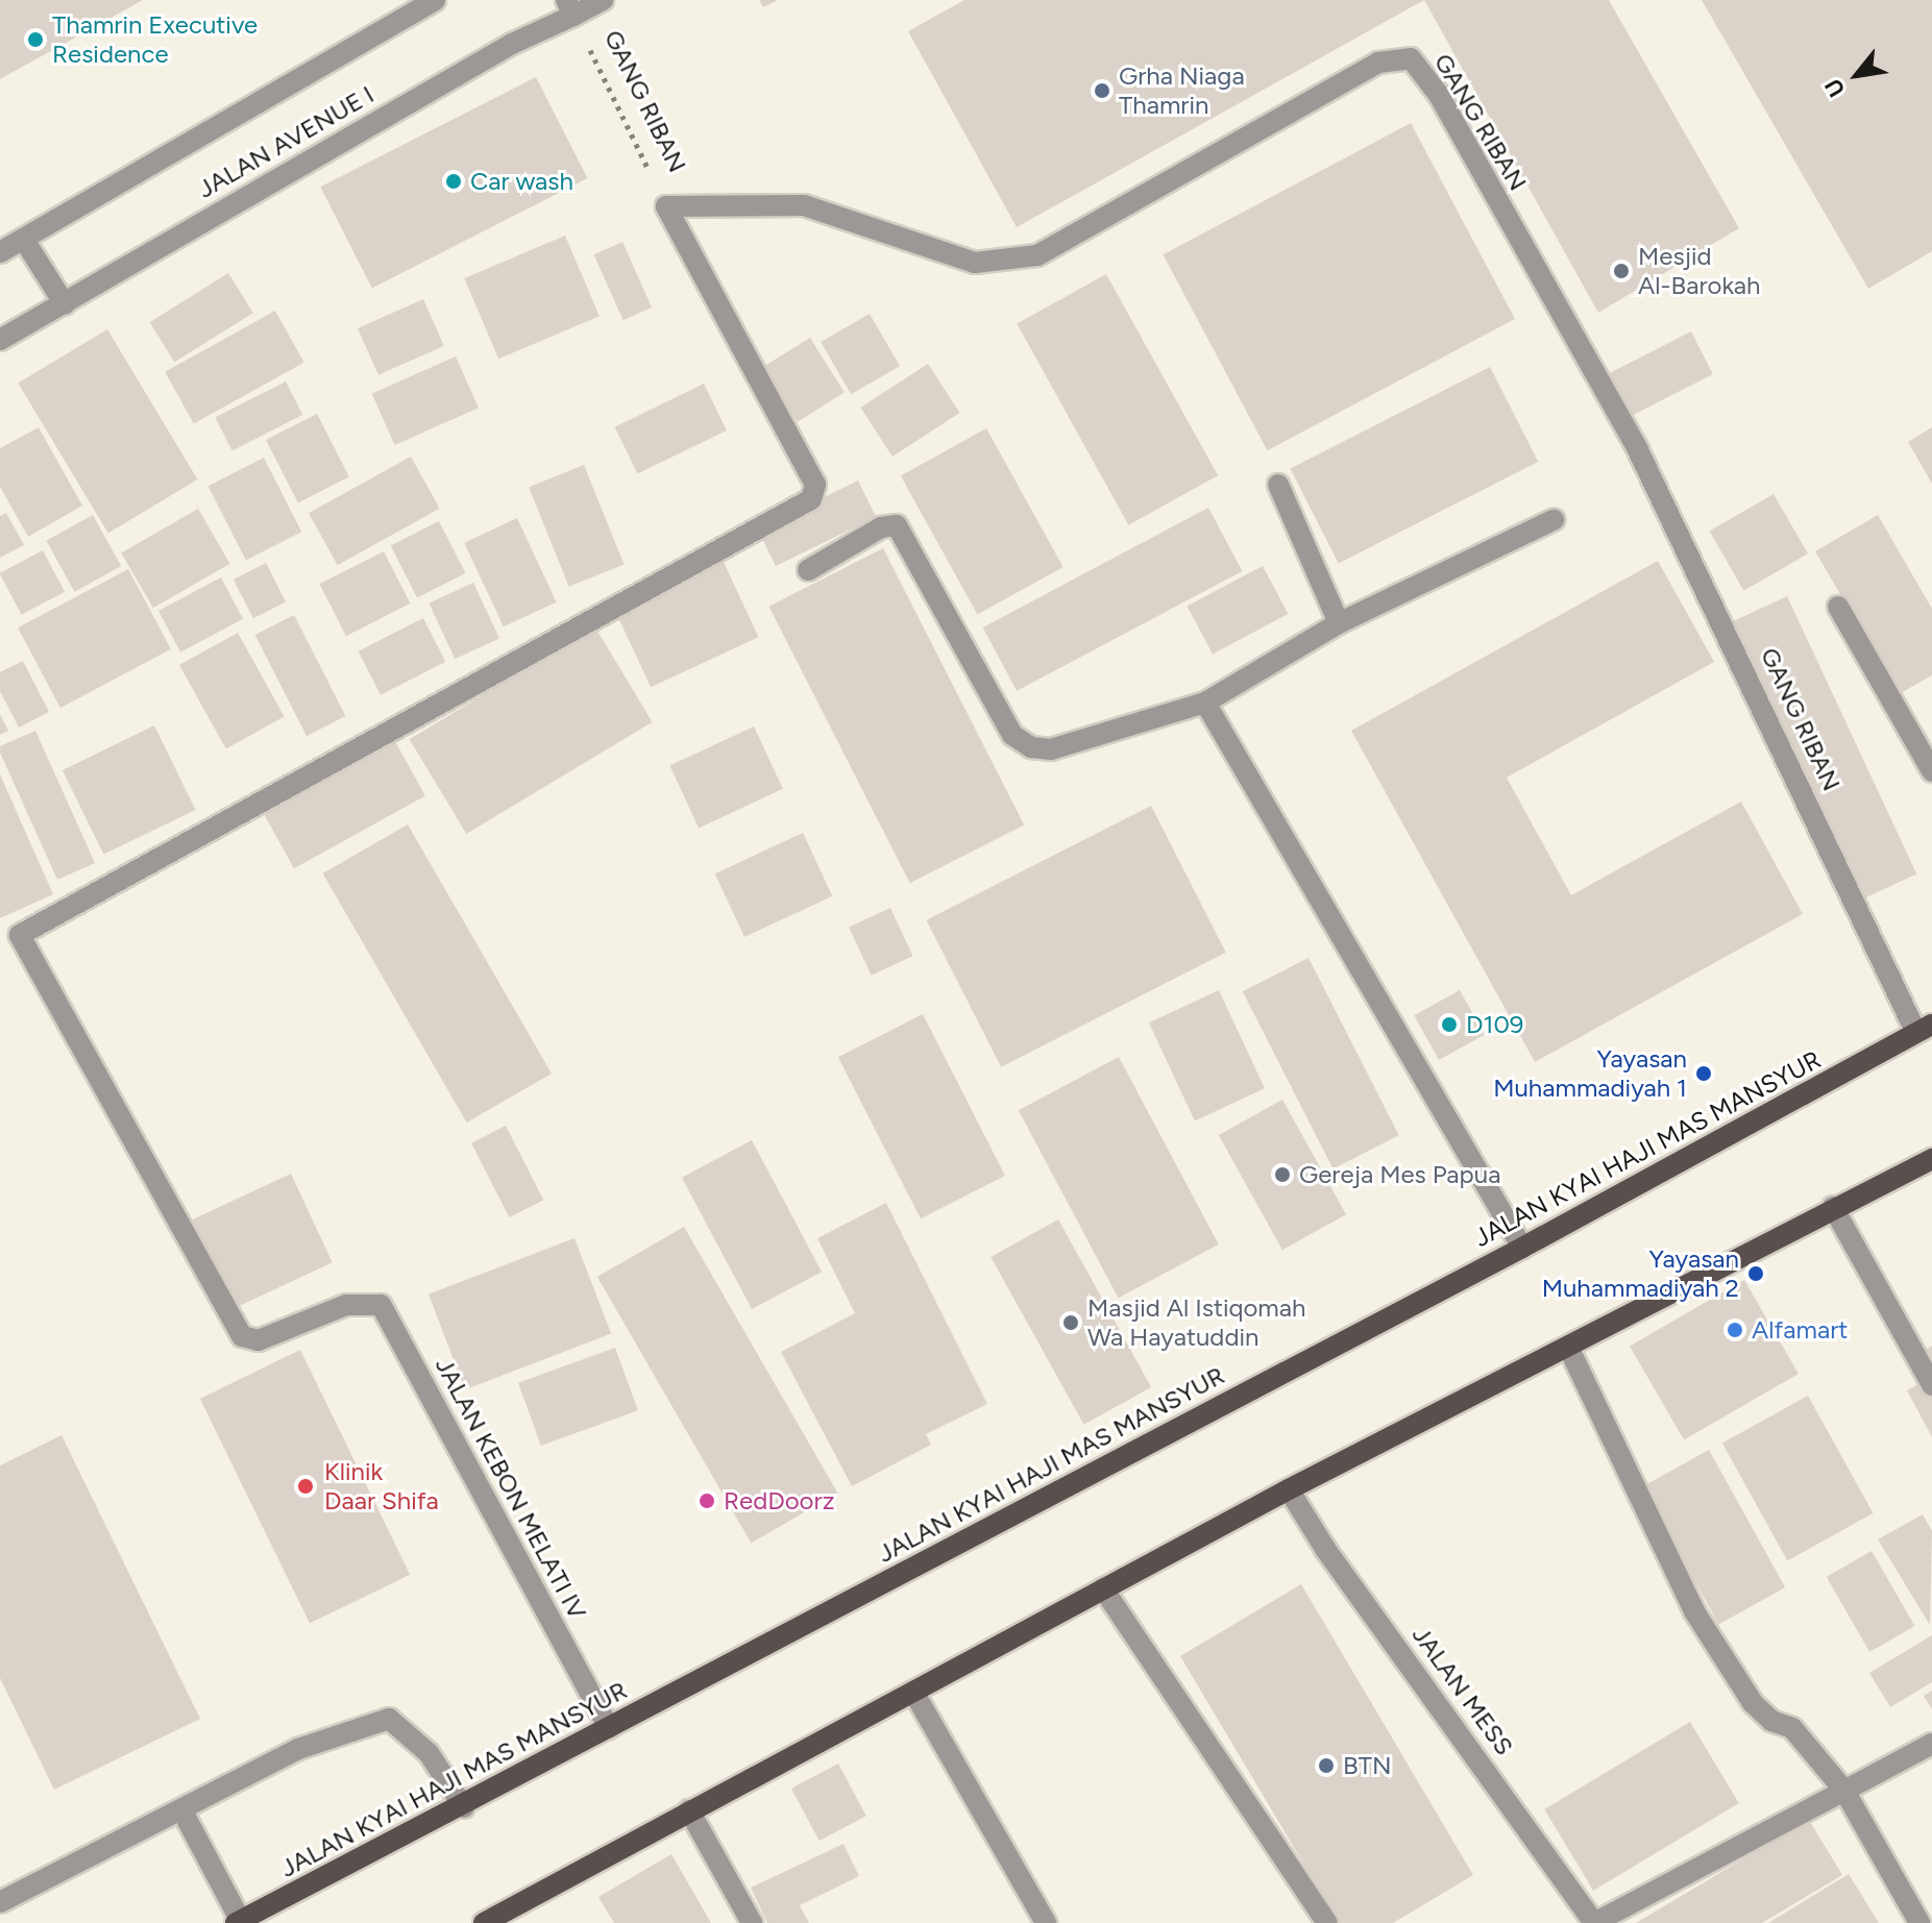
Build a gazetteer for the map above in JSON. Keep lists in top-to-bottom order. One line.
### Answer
{"streets":{"main road":["JALAN KYAI HAJI MAS MANSYUR"],"street":["GANG RIBAN","JALAN AVENUE I","JALAN KEBON MELATI IV","JALAN MESS"]},"crossings":[["GANG RIBAN","JALAN AVENUE I"],["GANG RIBAN","JALAN KYAI HAJI MAS MANSYUR"],["GANG RIBAN","JALAN KEBON MELATI IV"],["JALAN KYAI HAJI MAS MANSYUR","JALAN KEBON MELATI IV"]],"places":["Thamrin Executive Residence","Grha Niaga Thamrin","Car wash","Mesjid Al-Barokah","D109","Yayasan Muhammadiyah 1","Gereja Mes Papua","Yayasan Muhammadiyah 2","Masjid Al Istiqomah Wa Hayatuddin","Alfamart","Klinik Daar Shifa","RedDoorz","BTN"],"north":"bottom left"}
